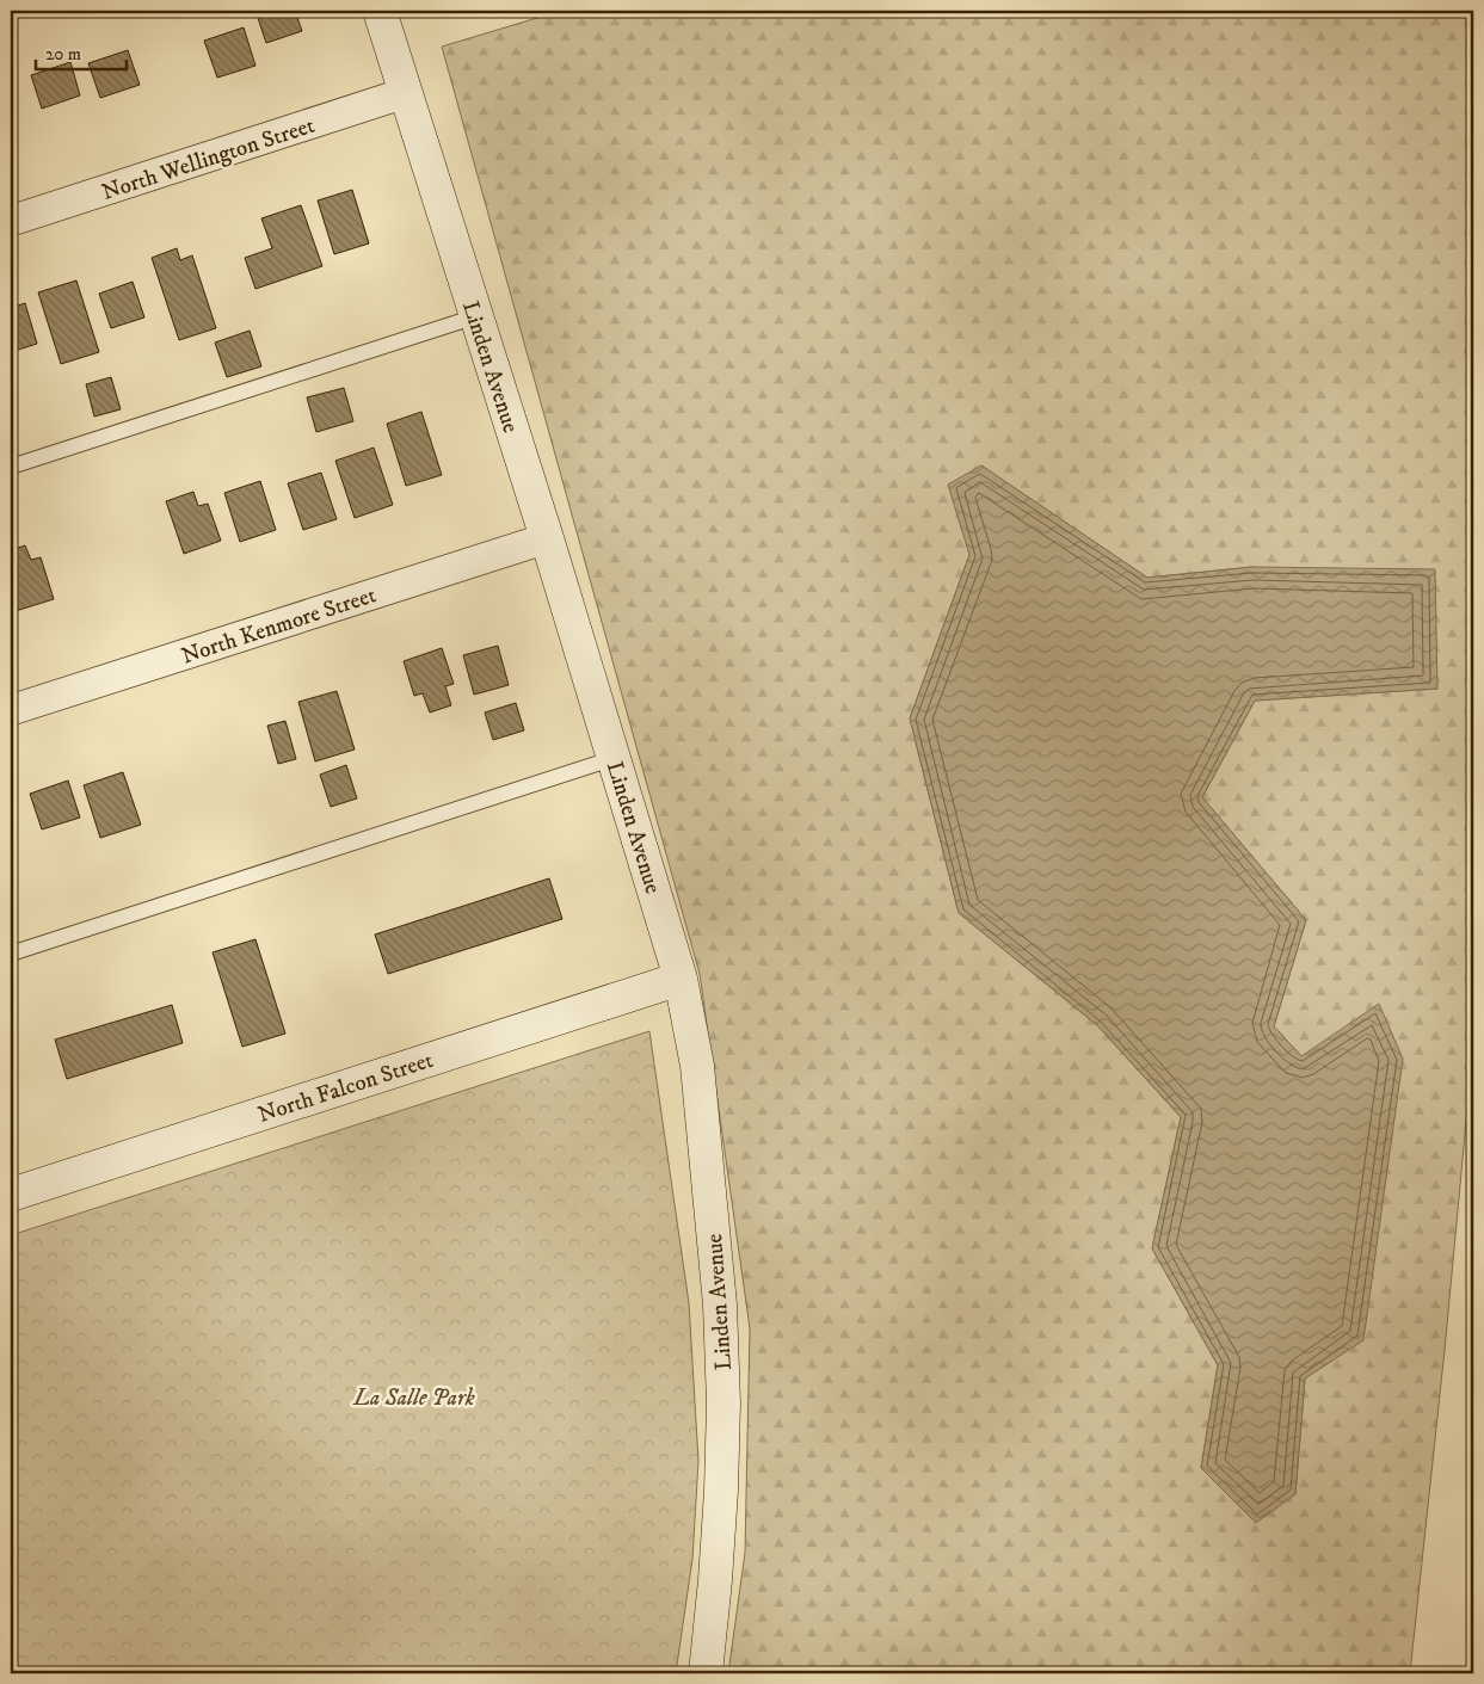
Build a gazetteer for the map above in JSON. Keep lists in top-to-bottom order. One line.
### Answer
{"streets":{"street":["North Wellington Street","Linden Avenue","North Kenmore Street","North Falcon Street"]},"crossings":[["North Wellington Street","Linden Avenue"],["Linden Avenue","North Kenmore Street"],["Linden Avenue","North Falcon Street"]],"parks":["La Salle Park"],"scale_bar":"20 m"}
